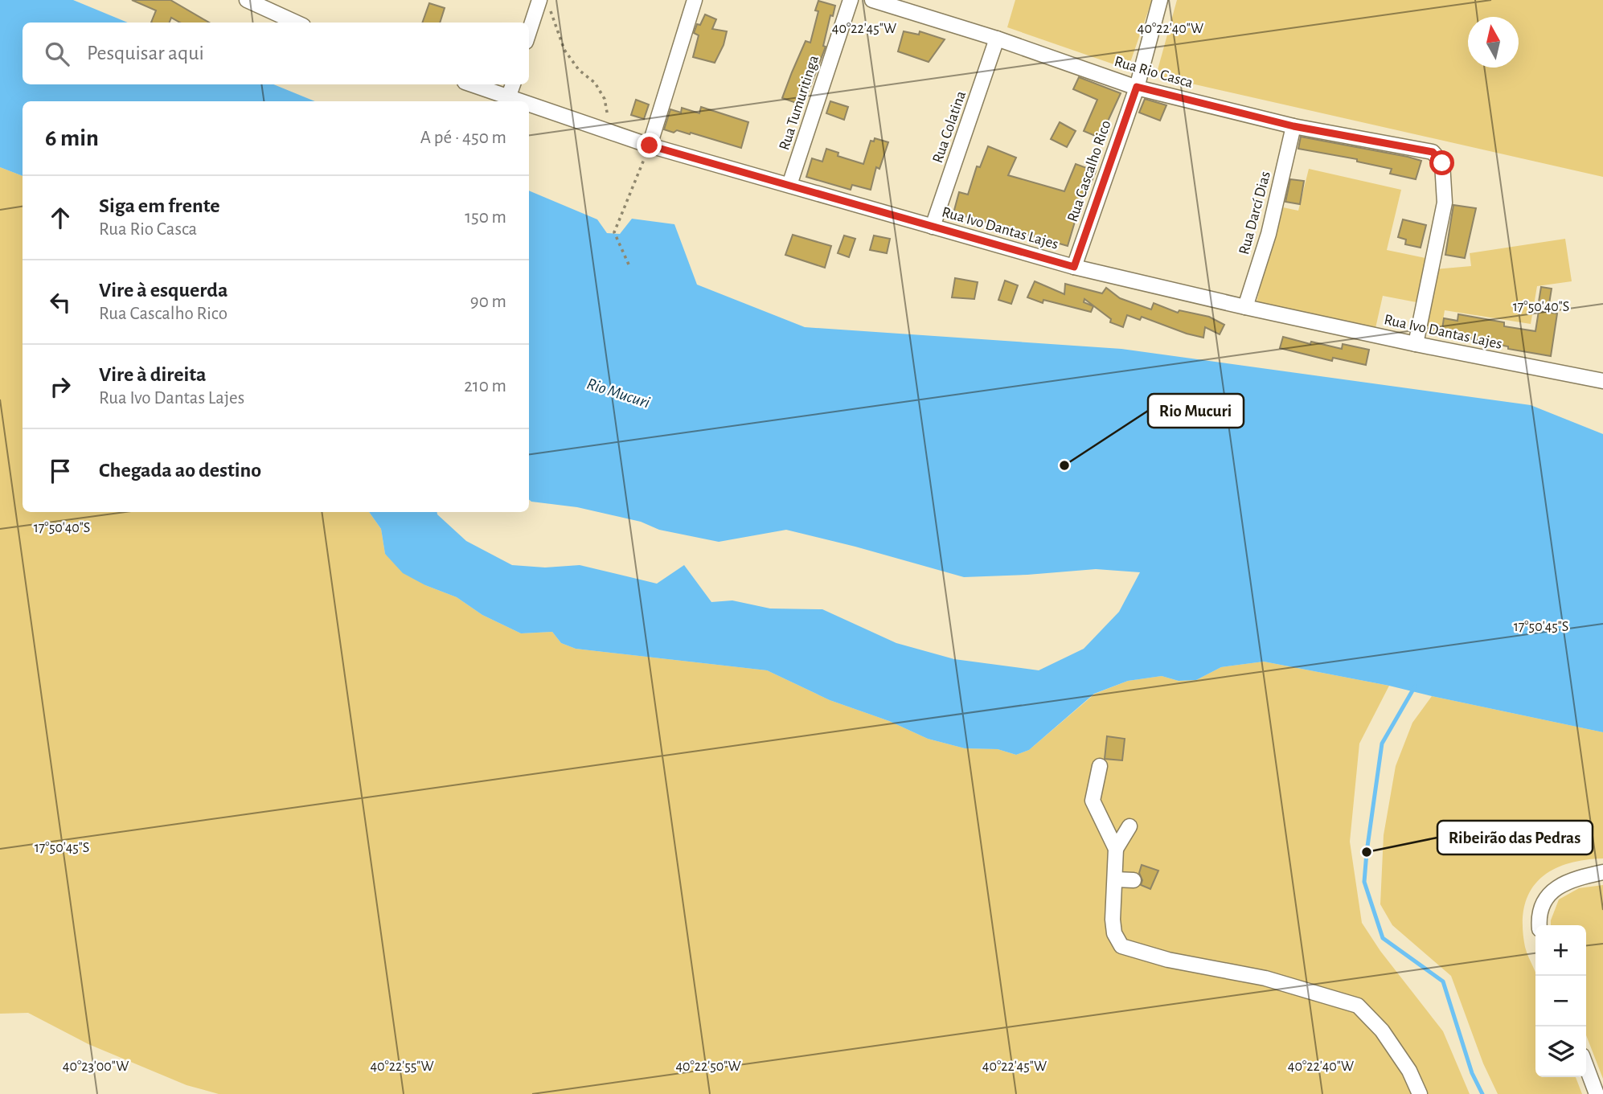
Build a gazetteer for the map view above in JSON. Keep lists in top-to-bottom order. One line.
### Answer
{"streets":{"street":["Rua Rio Casca","Rua Tumuritinga","Rua Colatina","Rua Cascalho Rico","Rua Darcí Dias","Rua Ivo Dantas Lajes"]},"crossings":[["Rua Rio Casca","Rua Colatina"],["Rua Rio Casca","Rua Cascalho Rico"],["Rua Rio Casca","Rua Darcí Dias"],["Rua Rio Casca","Rua Ivo Dantas Lajes"],["Rua Tumuritinga","Rua Ivo Dantas Lajes"],["Rua Colatina","Rua Ivo Dantas Lajes"],["Rua Cascalho Rico","Rua Ivo Dantas Lajes"],["Rua Darcí Dias","Rua Ivo Dantas Lajes"]],"water":["Rio Mucuri"],"places":["Rio Mucuri","Ribeirão das Pedras"],"north":"top","page":{"search":"Pesquisar aqui","heading":["6 min","A pé · 450 m"],"list":[["Siga em frente","Rua Rio Casca","150 m"],["Vire à esquerda","Rua Cascalho Rico","90 m"],["Vire à direita","Rua Ivo Dantas Lajes","210 m"],"Chegada ao destino"],"map_buttons":["+","−"]},"coordinates":["40°22'45\"W","40°22'40\"W","17°50'40\"S","17°50'45\"S","40°23'00\"W","40°22'55\"W","40°22'50\"W"]}
